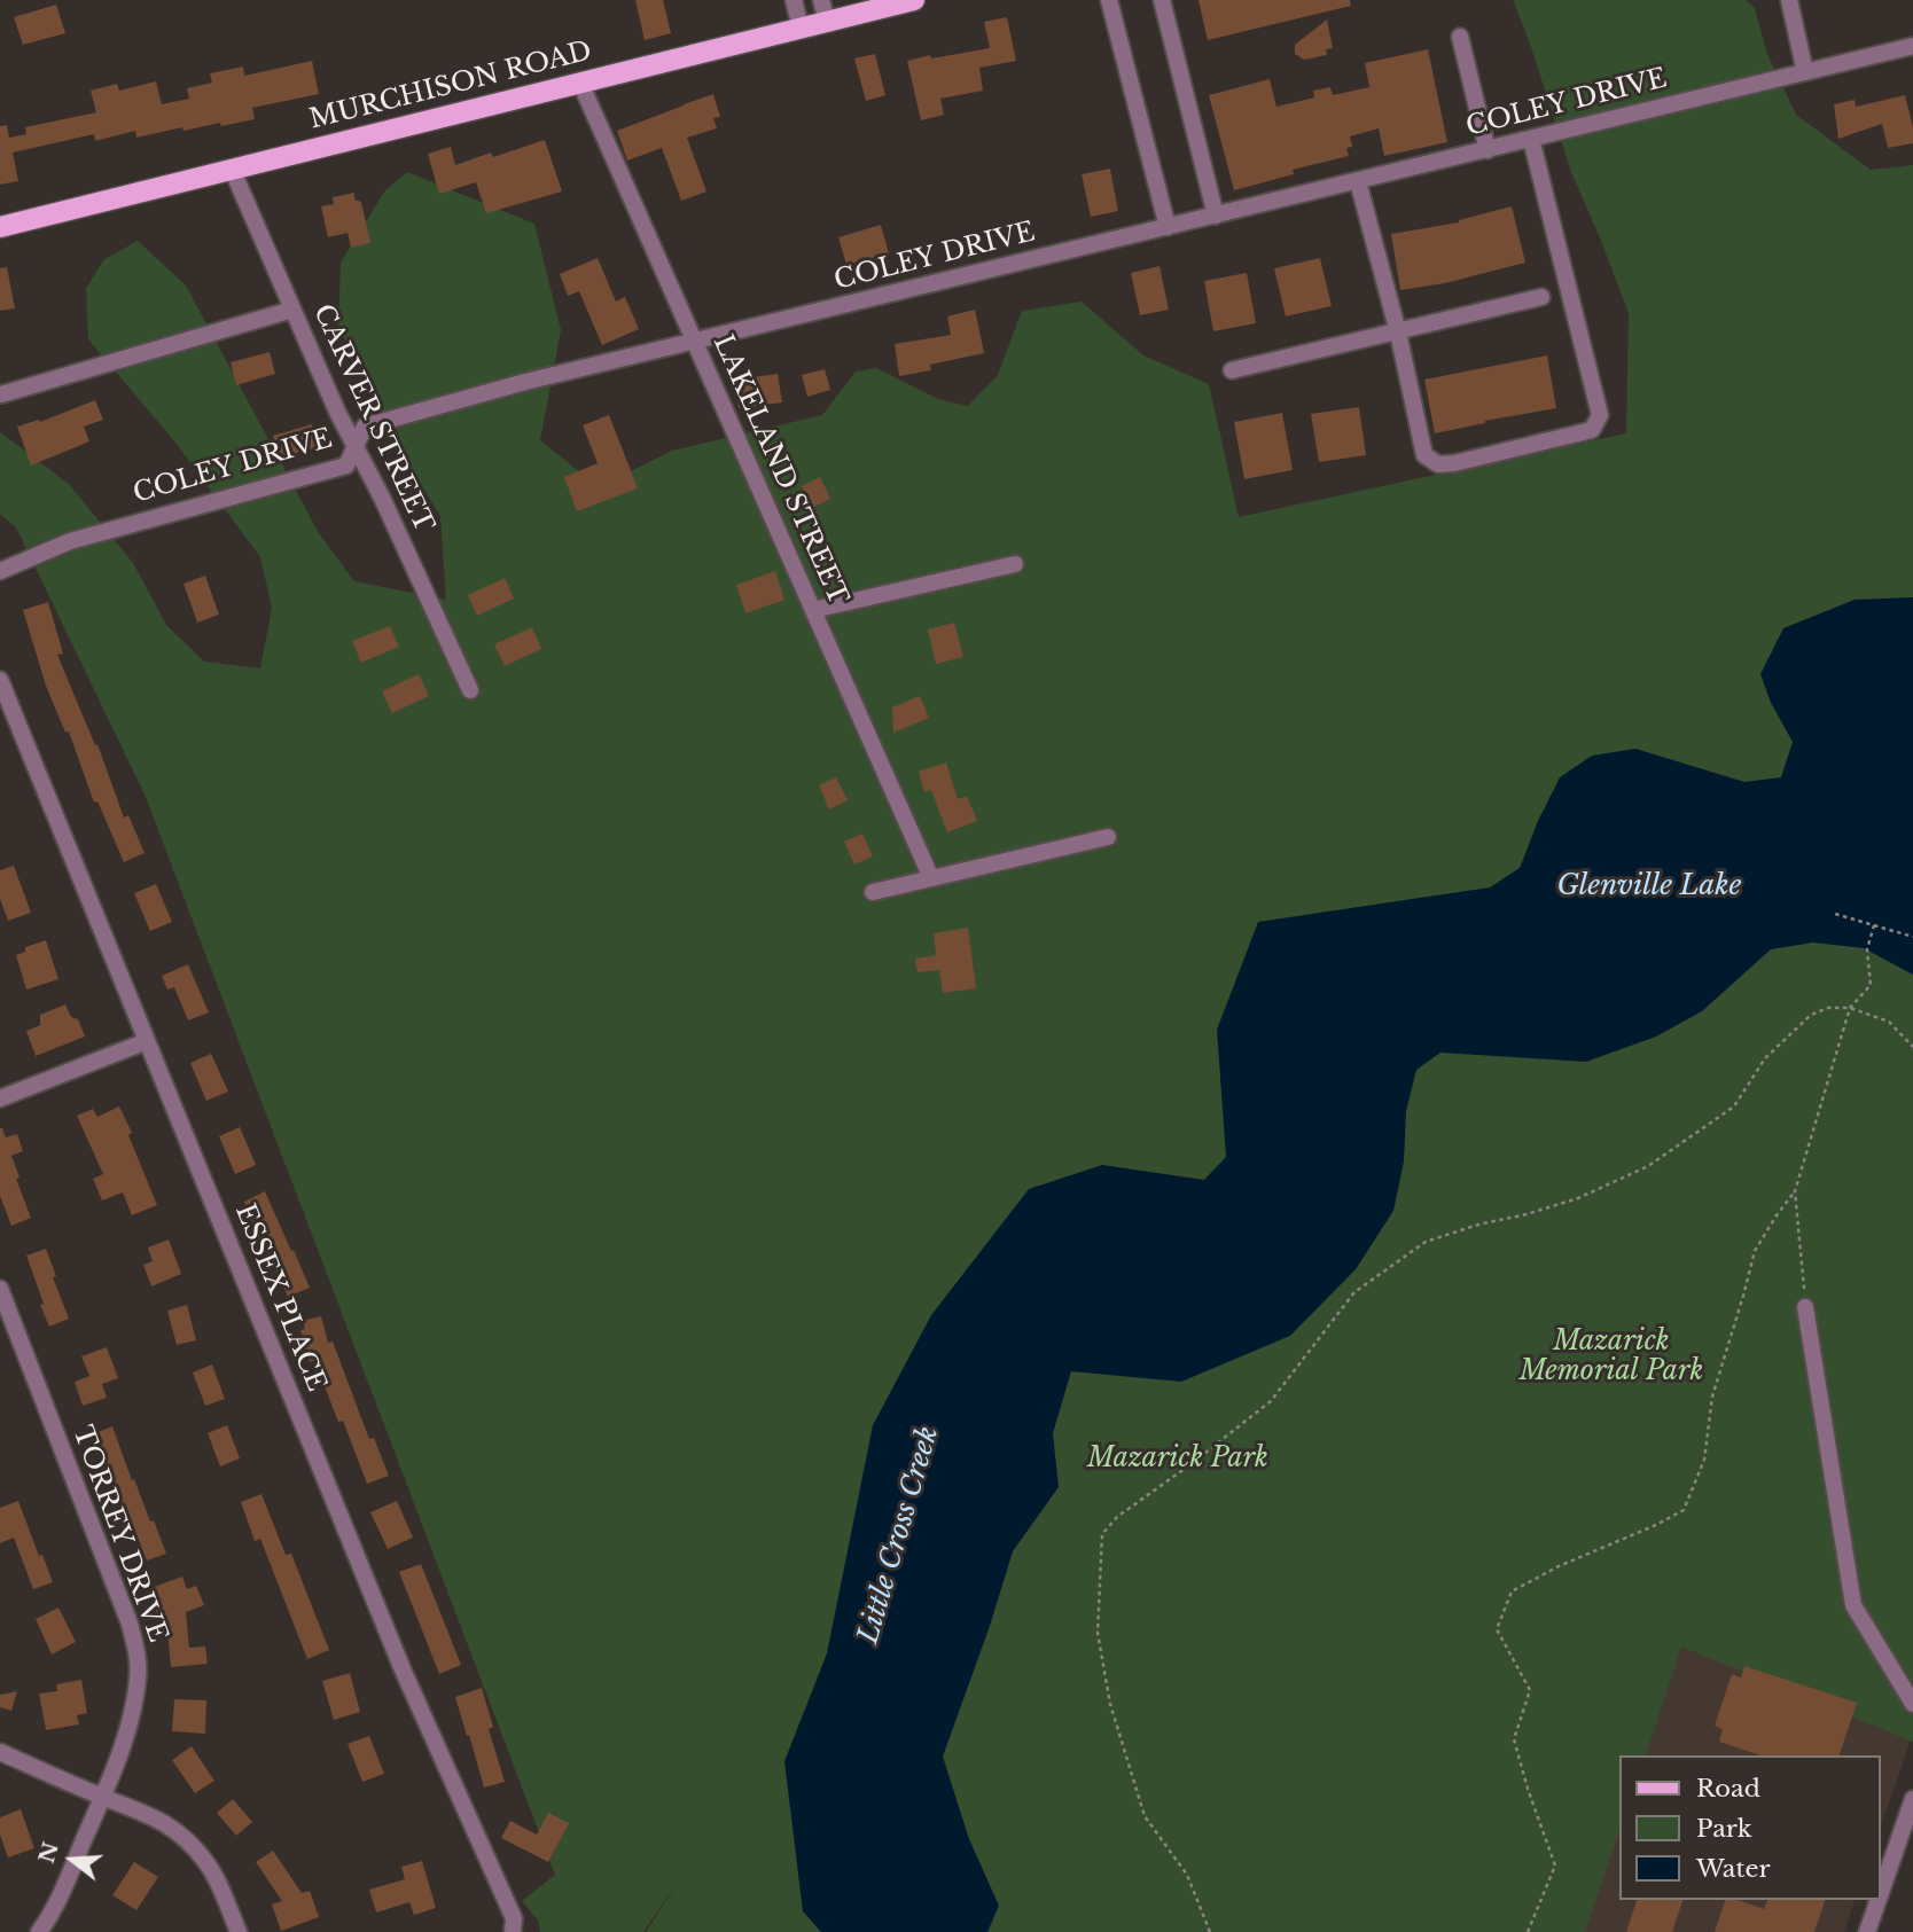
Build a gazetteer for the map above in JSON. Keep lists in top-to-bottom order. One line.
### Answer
{"streets":{"main road":["MURCHISON ROAD"],"street":["COLEY DRIVE","CARVER STREET","LAKELAND STREET","ESSEX PLACE","TORREY DRIVE"]},"crossings":[["MURCHISON ROAD","CARVER STREET"],["MURCHISON ROAD","LAKELAND STREET"],["COLEY DRIVE","CARVER STREET"],["COLEY DRIVE","LAKELAND STREET"]],"water":["Glenville Lake","Little Cross Creek"],"parks":["Mazarick Memorial Park","Mazarick Park"],"legend":["Road","Park","Water"],"north":"left"}
